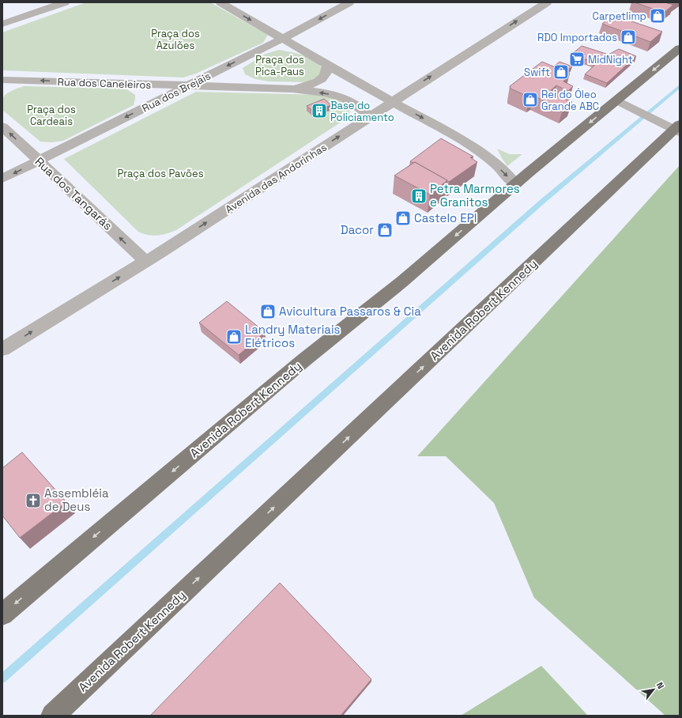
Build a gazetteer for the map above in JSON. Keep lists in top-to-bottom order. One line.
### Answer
{"streets":{"main road":["Avenida Robert Kennedy"],"street":["Rua dos Caneleiros","Rua dos Brejais","Avenida das Andorinhas","Rua dos Tangarás"]},"crossings":[["Rua dos Caneleiros","Rua dos Brejais"],["Rua dos Caneleiros","Avenida das Andorinhas"],["Rua dos Brejais","Rua dos Tangarás"],["Avenida das Andorinhas","Rua dos Tangarás"]],"one_way":["Rua dos Brejais","Avenida das Andorinhas","Rua dos Tangarás"],"parks":["Praça dos Azulões","Praça dos Pica-Paus","Praça dos Cardeais","Praça dos Pavões"],"places":{"shop":["Carpetlimp","RDO Importados","Swift","Rei do Óleo Grande ABC","Castelo EPI","Dacor","Avicultura Passaros & Cia","Landry Materiais Elétricos"],"supermarket":["MidNight"],"building":["Base do Policiamento","Petra Marmores e Granitos"],"church":["Assembléia de Deus"]},"north":"top right"}
